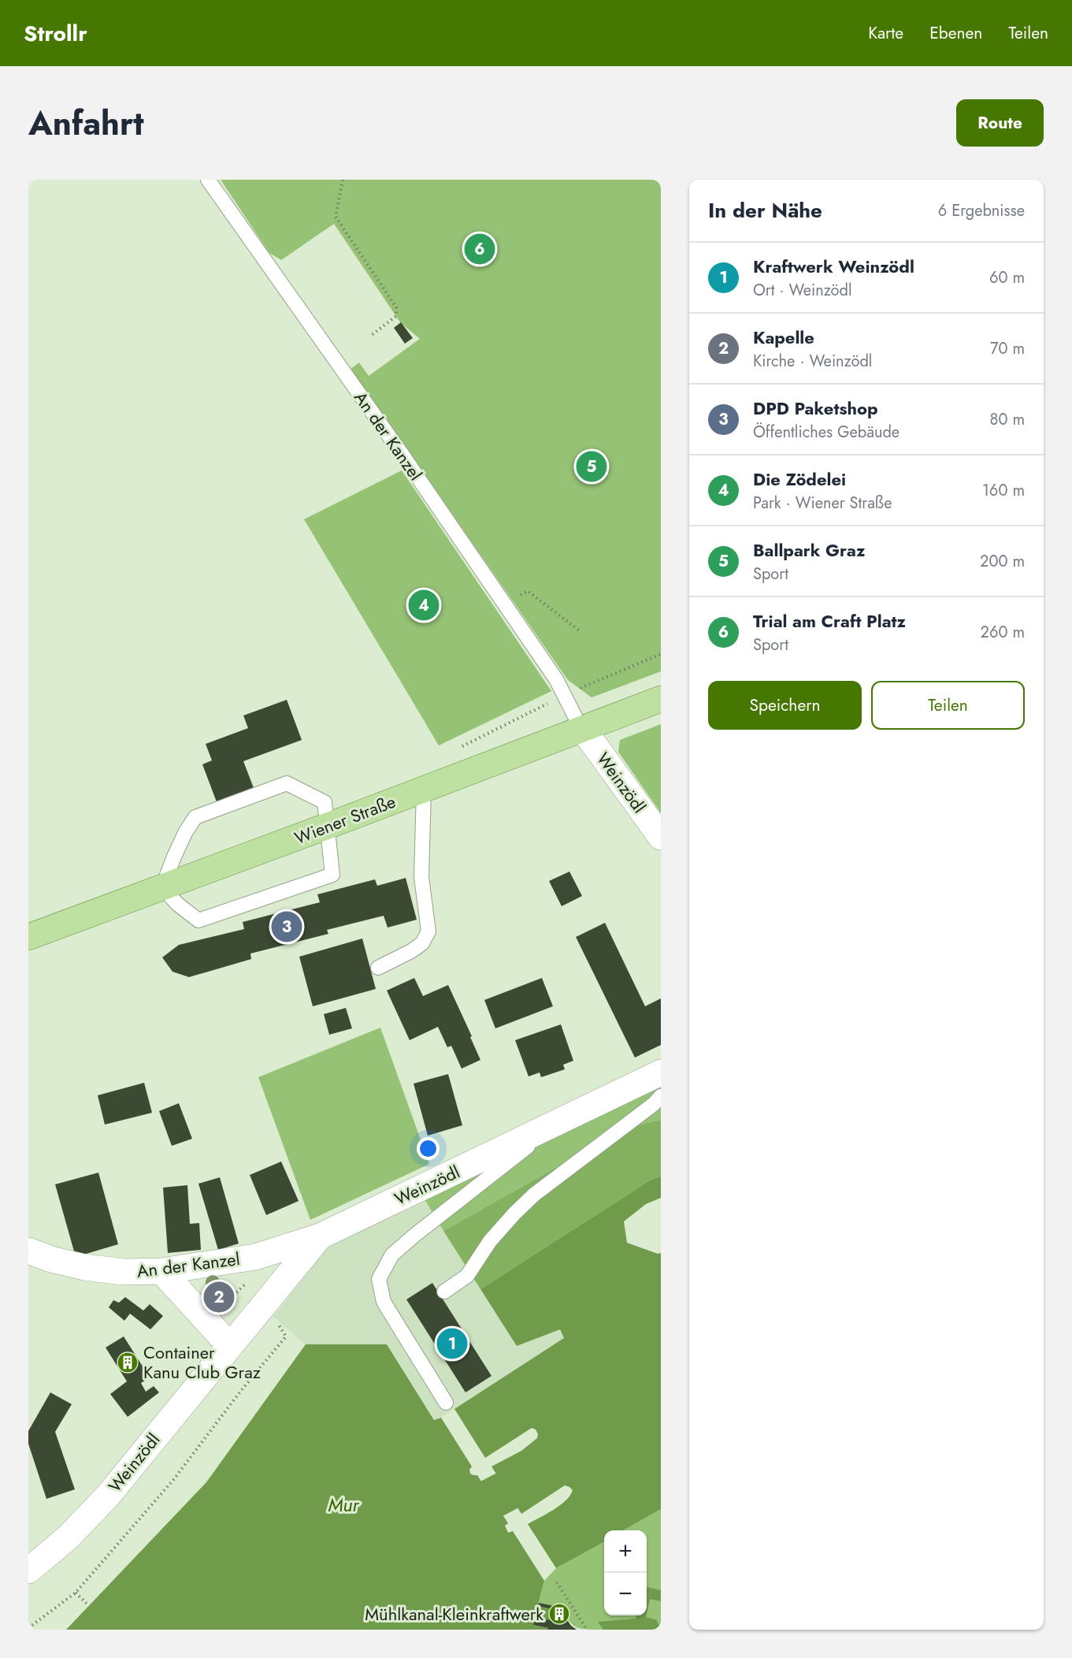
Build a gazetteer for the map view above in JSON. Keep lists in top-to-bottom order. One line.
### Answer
{"streets":{"main road":["Wiener Straße"],"street":["An der Kanzel","Weinzödl"]},"crossings":[["An der Kanzel","Weinzödl"],["An der Kanzel","Wiener Straße"],["Weinzödl","Wiener Straße"]],"water":["Mur"],"places":{"building":["Container Kanu Club Graz","Mühlkanal-Kleinkraftwerk"]},"page":{"header":"Strollr","nav":["Karte","Ebenen","Teilen"],"title":"Anfahrt","buttons":["Route",["Speichern","Teilen"]],"heading":["In der Nähe","6 Ergebnisse"],"pins":["6","5","4","3","2","1"],"list":[{"mark":"1","name":"Kraftwerk Weinzödl","note":"Ort · Weinzödl","value":"60 m"},{"mark":"2","name":"Kapelle","note":"Kirche · Weinzödl","value":"70 m"},{"mark":"3","name":"DPD Paketshop","note":"Öffentliches Gebäude","value":"80 m"},{"mark":"4","name":"Die Zödelei","note":"Park · Wiener Straße","value":"160 m"},{"mark":"5","name":"Ballpark Graz","note":"Sport","value":"200 m"},{"mark":"6","name":"Trial am Craft Platz","note":"Sport","value":"260 m"}],"map_buttons":["+","−"]}}
